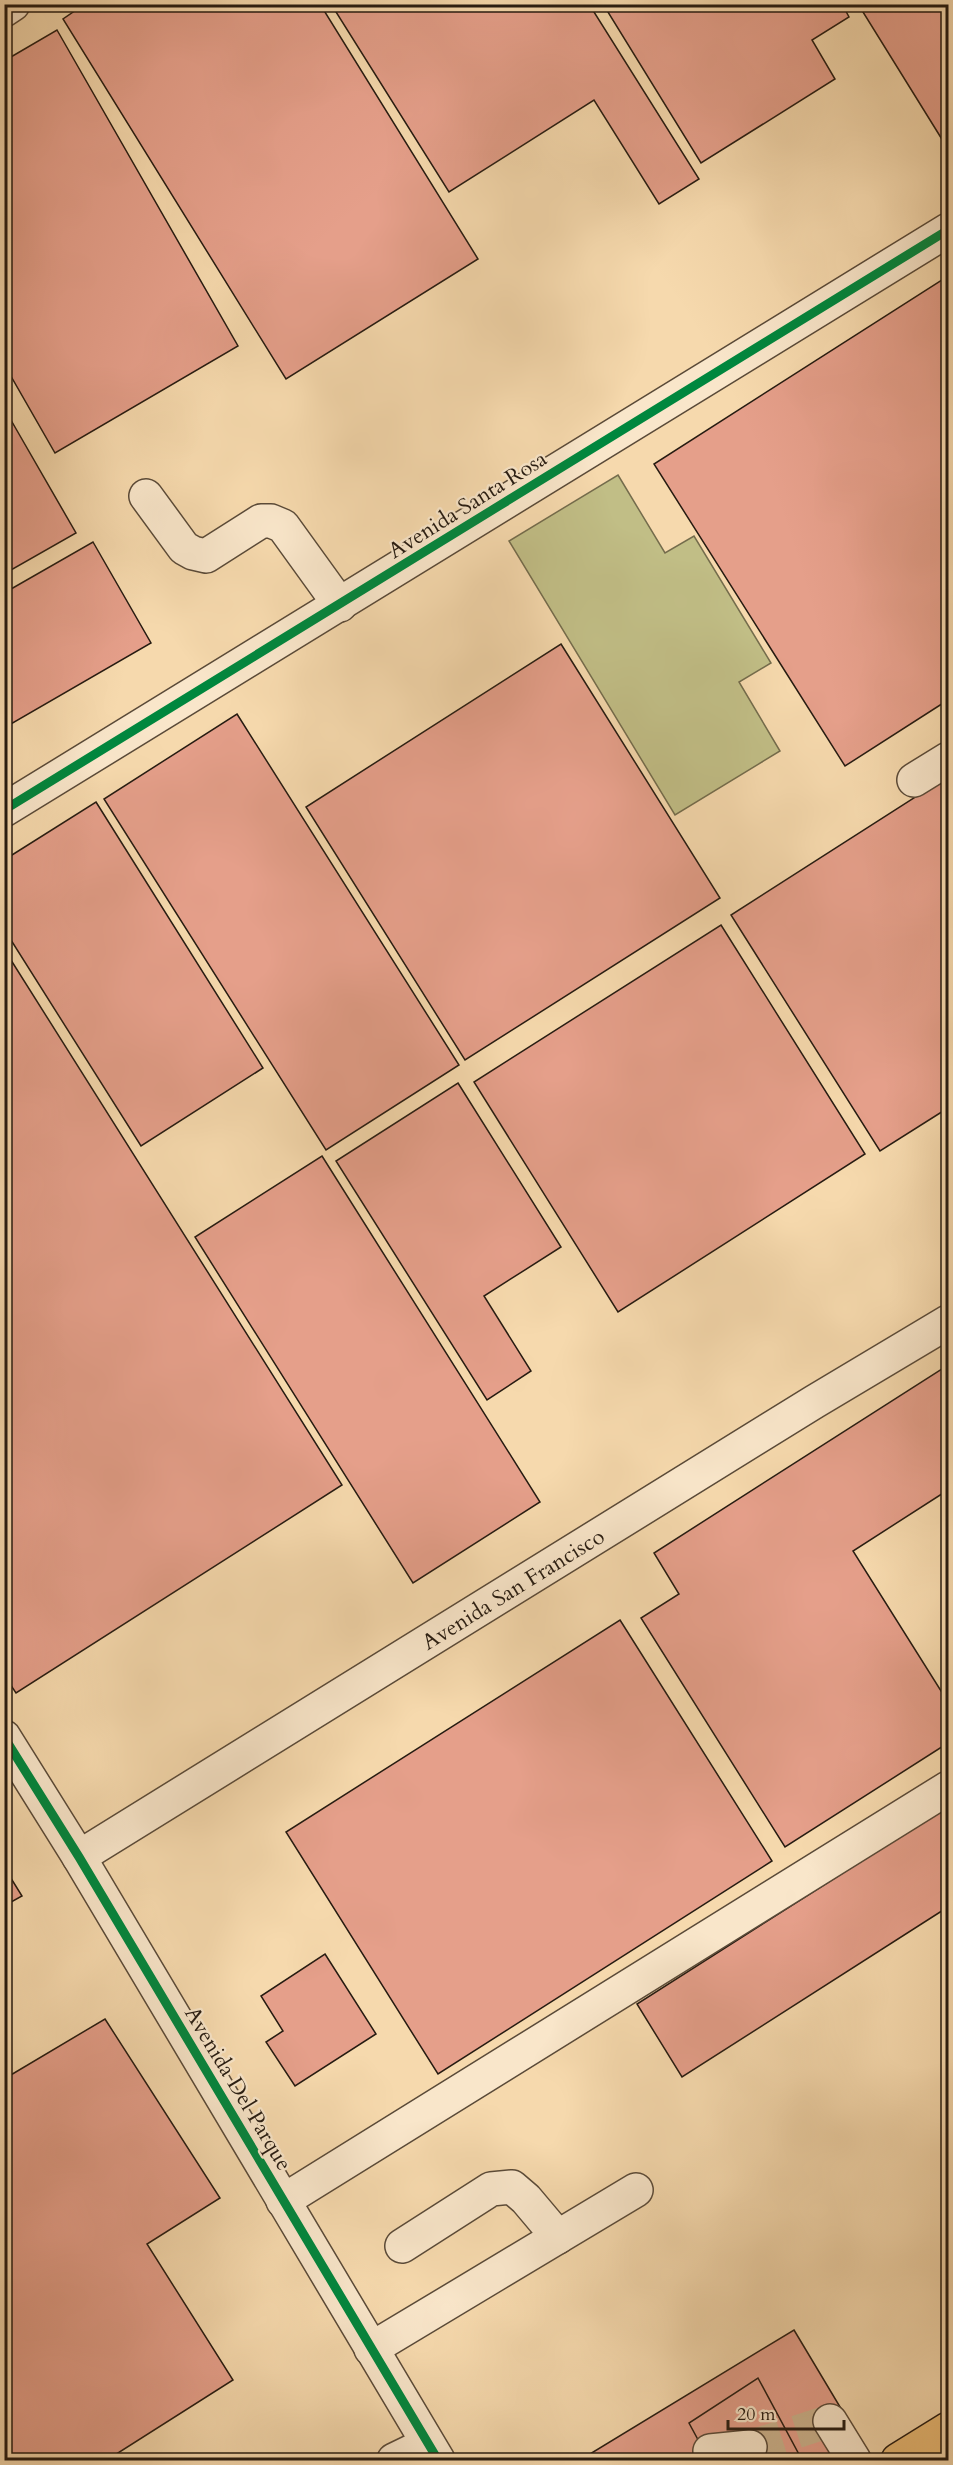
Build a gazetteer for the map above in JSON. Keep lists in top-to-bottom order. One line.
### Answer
{"streets":{"street":["Avenida Santa Rosa","Avenida San Francisco","Avenida Del Parque"]},"crossings":[["Avenida San Francisco","Avenida Del Parque"]],"scale_bar":"20 m"}
